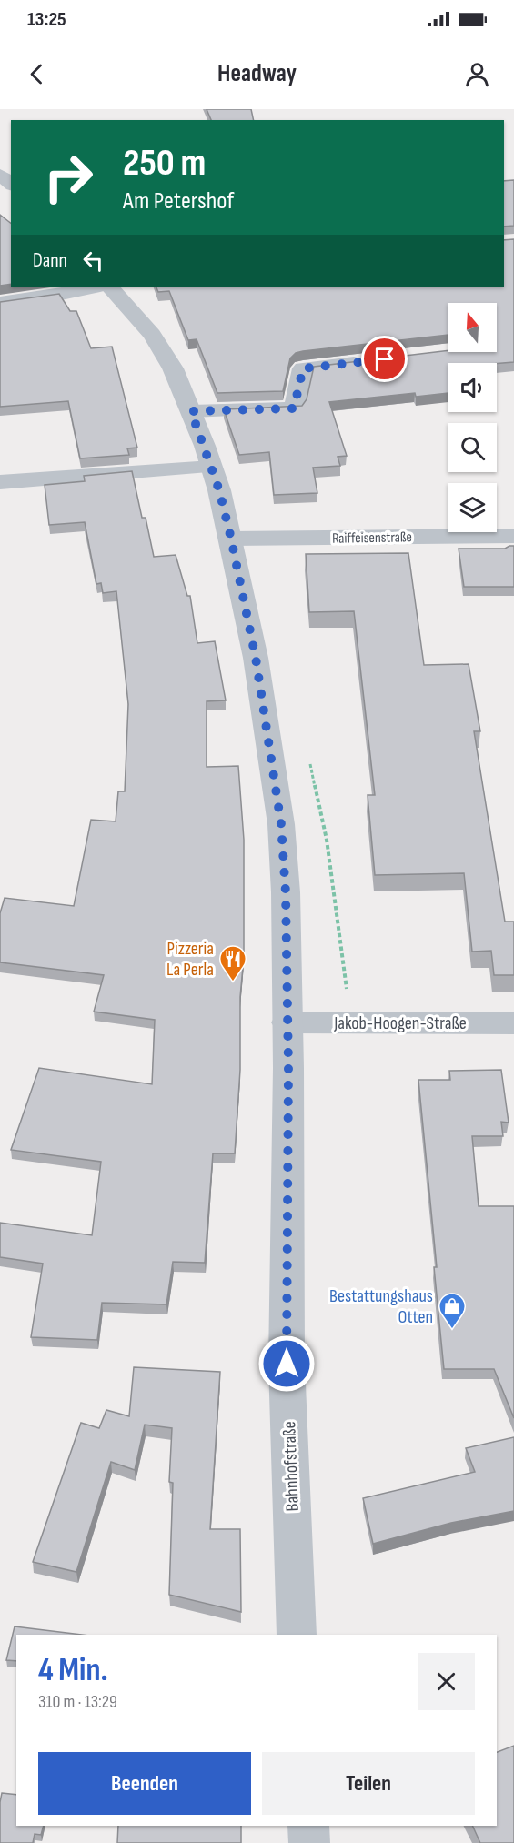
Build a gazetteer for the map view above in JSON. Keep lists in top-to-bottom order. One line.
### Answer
{"streets":{"street":["Raiffeisenstraße","Jakob-Hoogen-Straße","Bahnhofstraße"]},"crossings":[["Raiffeisenstraße","Bahnhofstraße"],["Jakob-Hoogen-Straße","Bahnhofstraße"]],"places":{"restaurant":["Pizzeria La Perla"],"shop":["Bestattungshaus Otten"]},"north":"top","page":{"status":"13:25","header":"Headway","turn":["250 m","Am Petershof"],"then":"Dann","heading":["4 Min.","310 m · 13:29"],"buttons":["Beenden","Teilen"]}}
